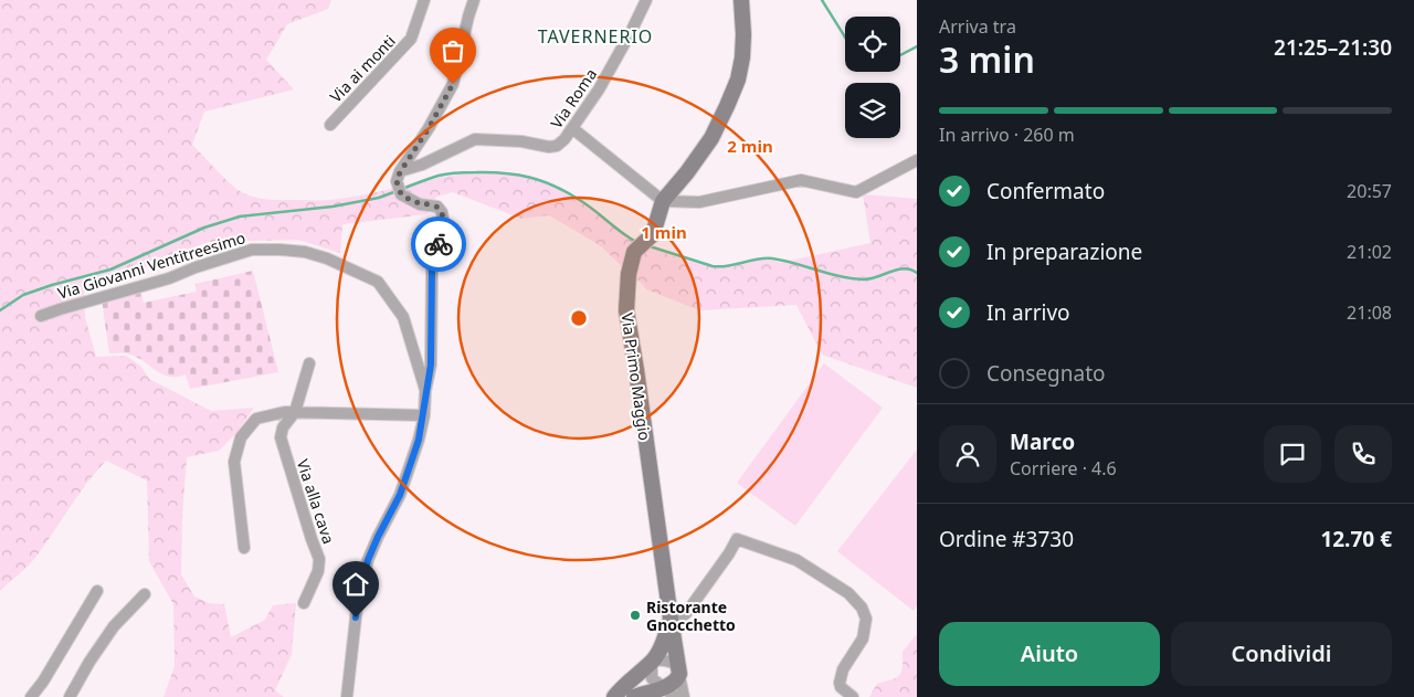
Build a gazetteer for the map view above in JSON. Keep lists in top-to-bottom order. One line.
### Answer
{"streets":{"street":["Via ai monti","Via Roma","Via Giovanni Ventitreesimo","Via Primo Maggio","Via alla cava"]},"districts":["TAVERNERIO"],"places":["Ristorante Gnocchetto"],"page":{"heading":["3 min","Arriva tra","21:25–21:30"],"panel":["Marco","Corriere · 4.6","Ordine #3730","12.70 €"],"bar":"In arrivo · 260 m","list":[["Confermato","20:57"],["In preparazione","21:02"],["In arrivo","21:08"],"Consegnato"],"buttons":["Aiuto","Condividi"]},"rings":["2 min","1 min"]}
